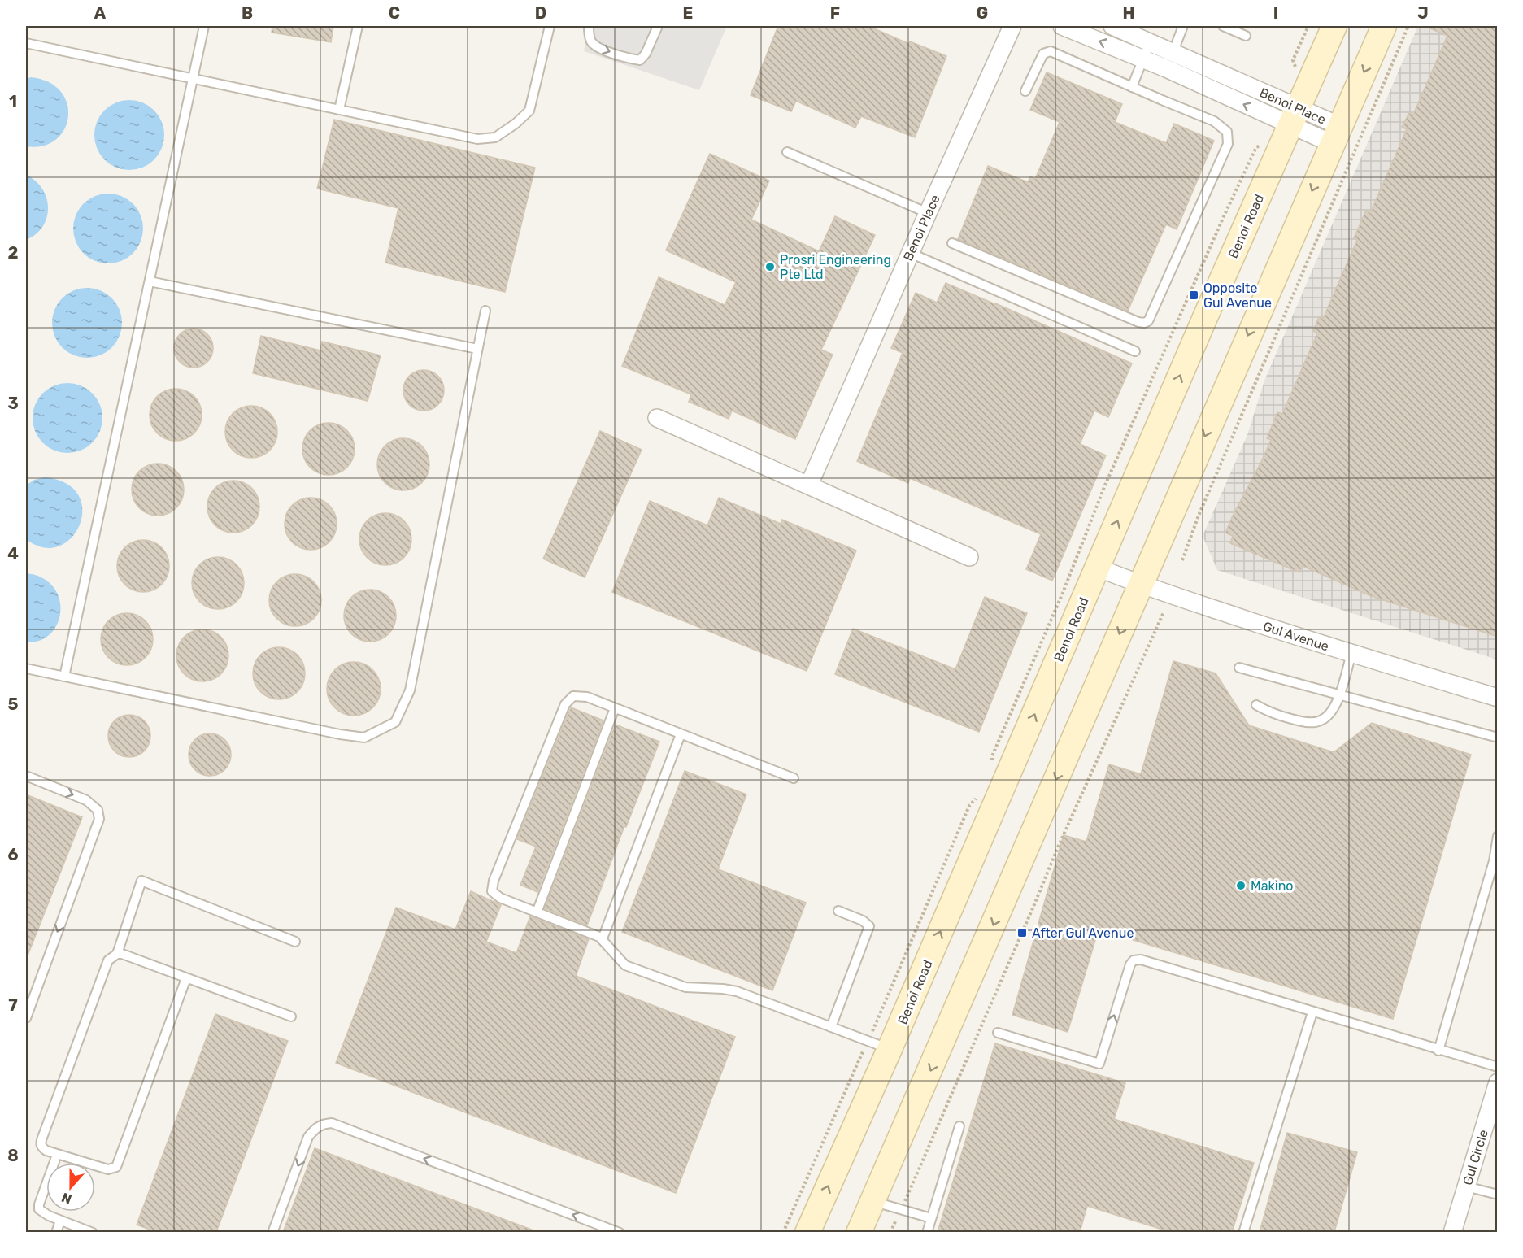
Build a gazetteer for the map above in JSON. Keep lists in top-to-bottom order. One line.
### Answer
{"streets":{"main road":["Benoi Road"],"street":["Benoi Place","Gul Avenue","Gul Circle"]},"crossings":[["Benoi Place","Benoi Road"],["Benoi Road","Gul Avenue"]],"places":{"other":["Prosri Engineering Pte Ltd","Makino"],"transit":["Opposite Gul Avenue","After Gul Avenue"]},"north":"bottom","grid":{"columns":["A","B","C","D","E","F","G","H","I","J"],"rows":["1","2","3","4","5","6","7","8"]}}
